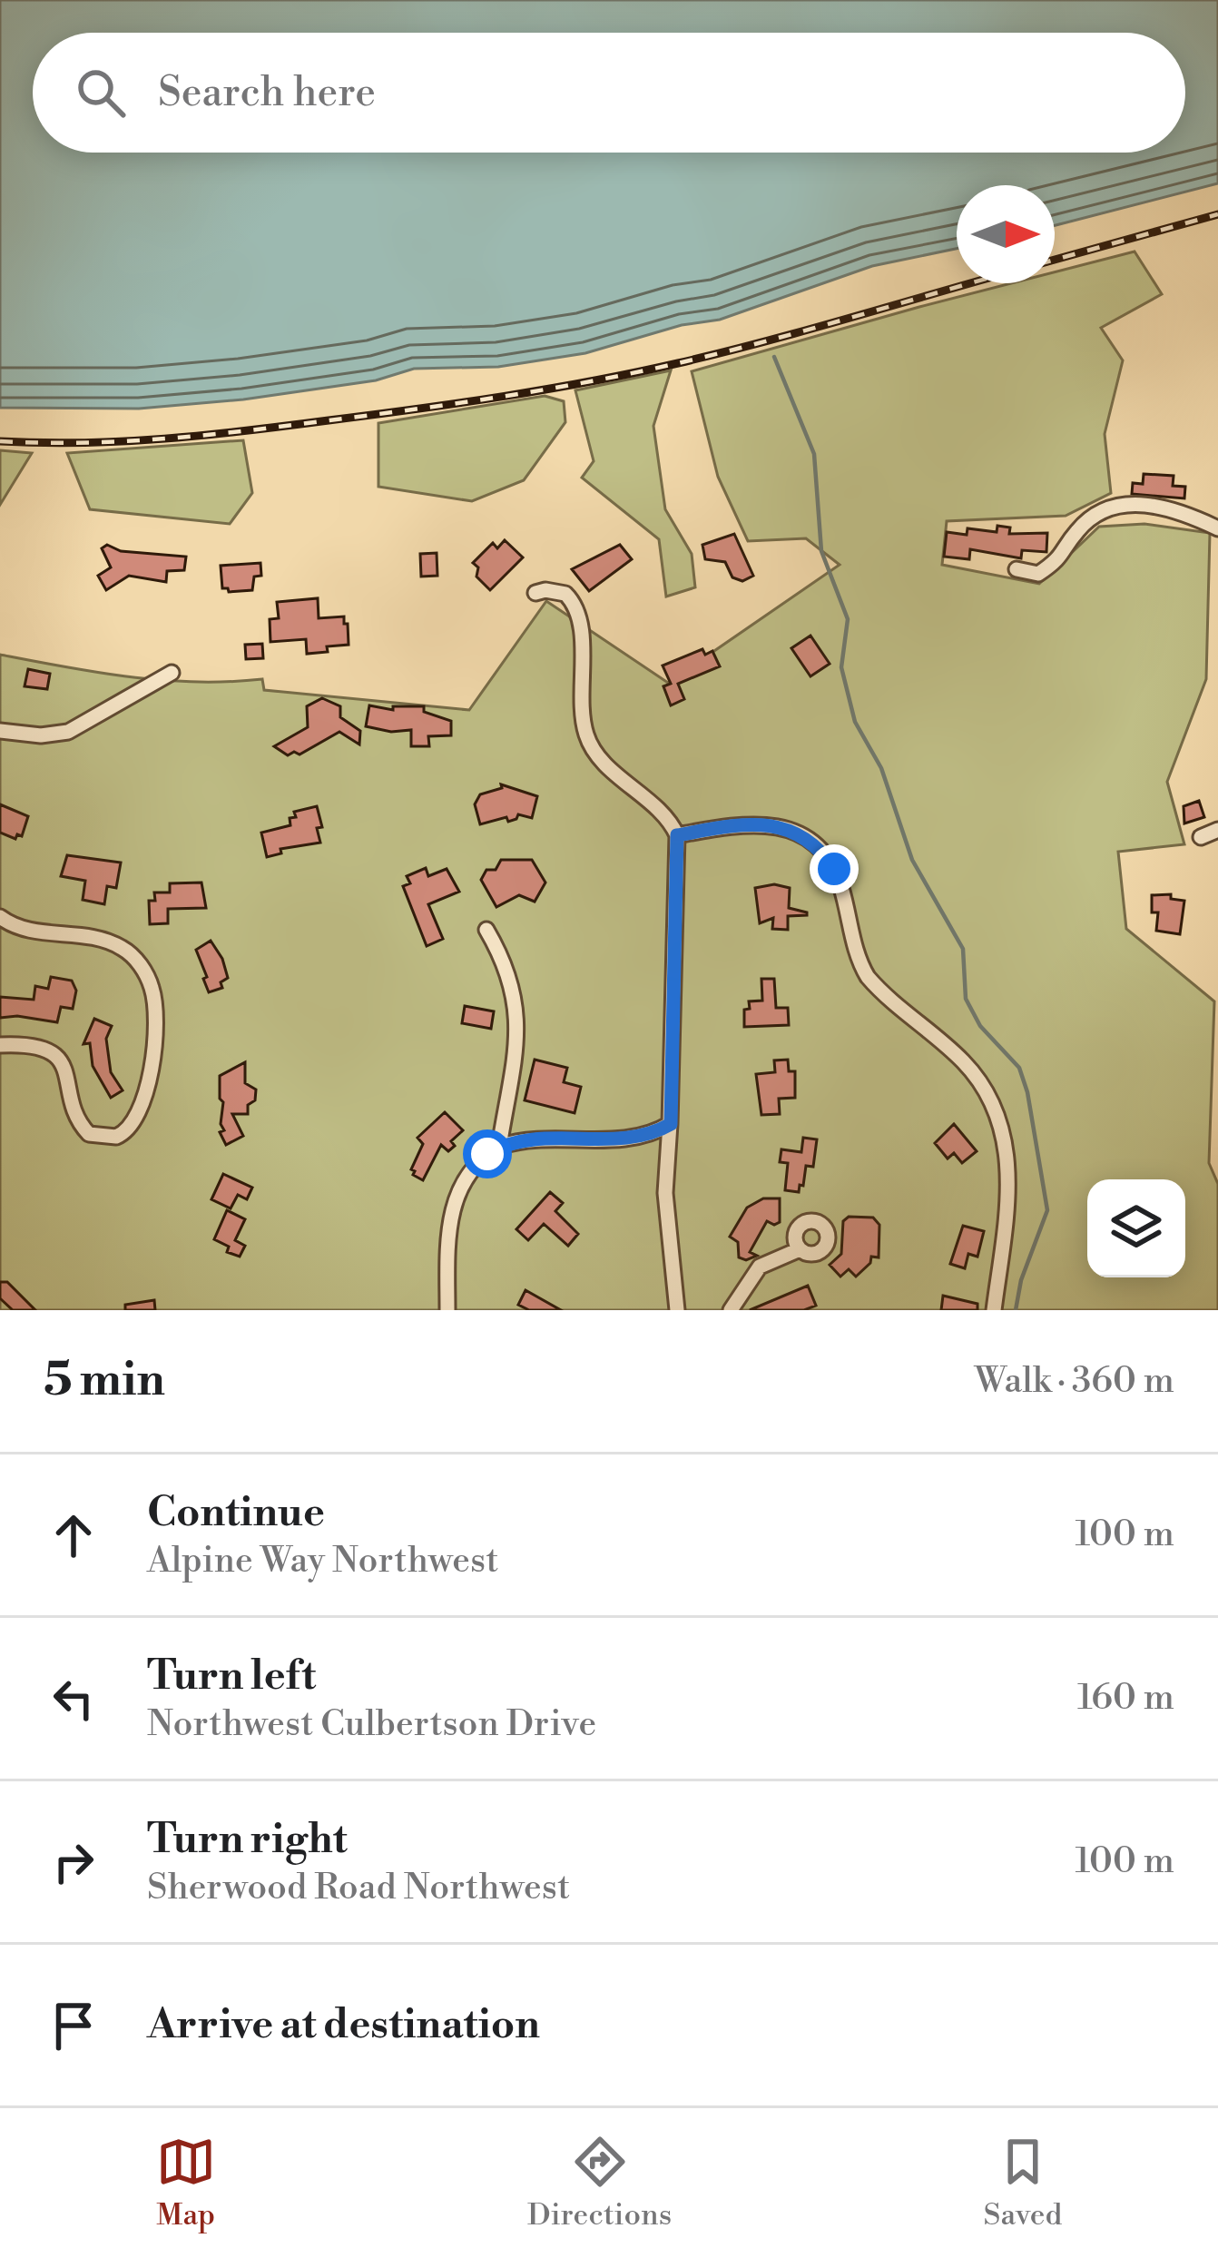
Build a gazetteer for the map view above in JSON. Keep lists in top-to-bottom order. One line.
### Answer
{"north":"right","page":{"search":"Search here","heading":["5 min","Walk · 360 m"],"list":[["Continue","Alpine Way Northwest","100 m"],["Turn left","Northwest Culbertson Drive","160 m"],["Turn right","Sherwood Road Northwest","100 m"],"Arrive at destination"],"nav":["Map","Directions","Saved"]}}
